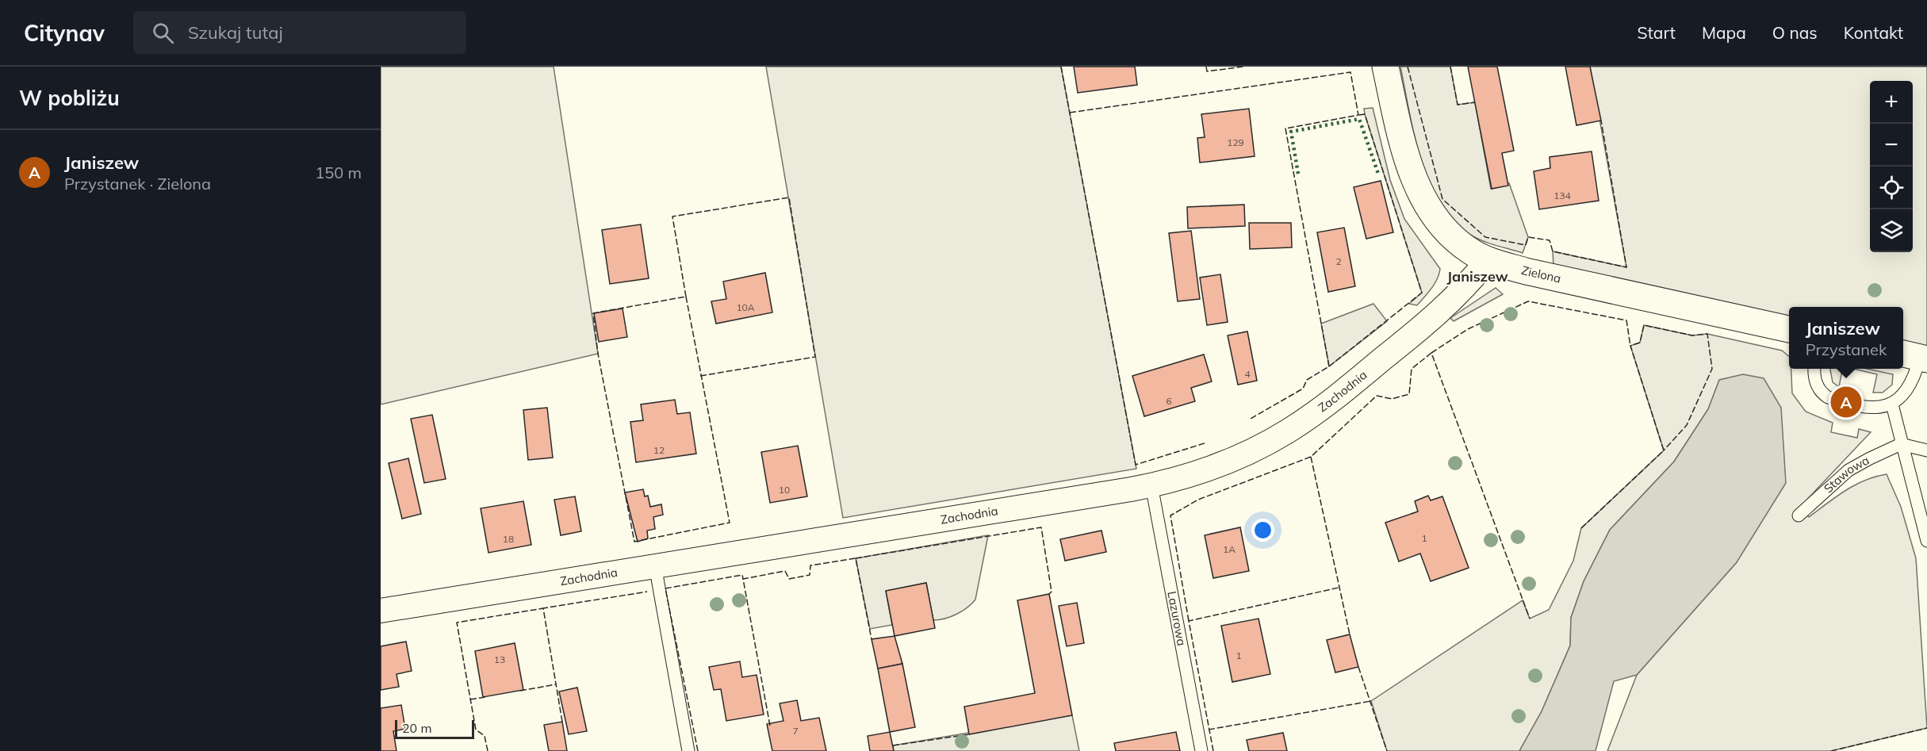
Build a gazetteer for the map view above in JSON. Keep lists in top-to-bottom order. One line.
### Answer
{"streets":{"street":["Zielona","Zachodnia"],"lane":["Stawowa","Lazurowa"]},"crossings":[["Zielona","Zachodnia"],["Zachodnia","Lazurowa"]],"districts":["Janiszew"],"house_numbers":["129","134","2","10A","4","6","12","10","1","18","1A","1","13","7"],"scale_bar":"20 m","page":{"header":"Citynav","search":"Szukaj tutaj","nav":["Start","Mapa","O nas","Kontakt"],"heading":"W pobliżu","map_buttons":["+","−"],"list":[{"mark":"A","name":"Janiszew","note":"Przystanek · Zielona","value":"150 m"}],"popup":["Janiszew","Przystanek"],"pins":"A","scale":"20 m"}}
